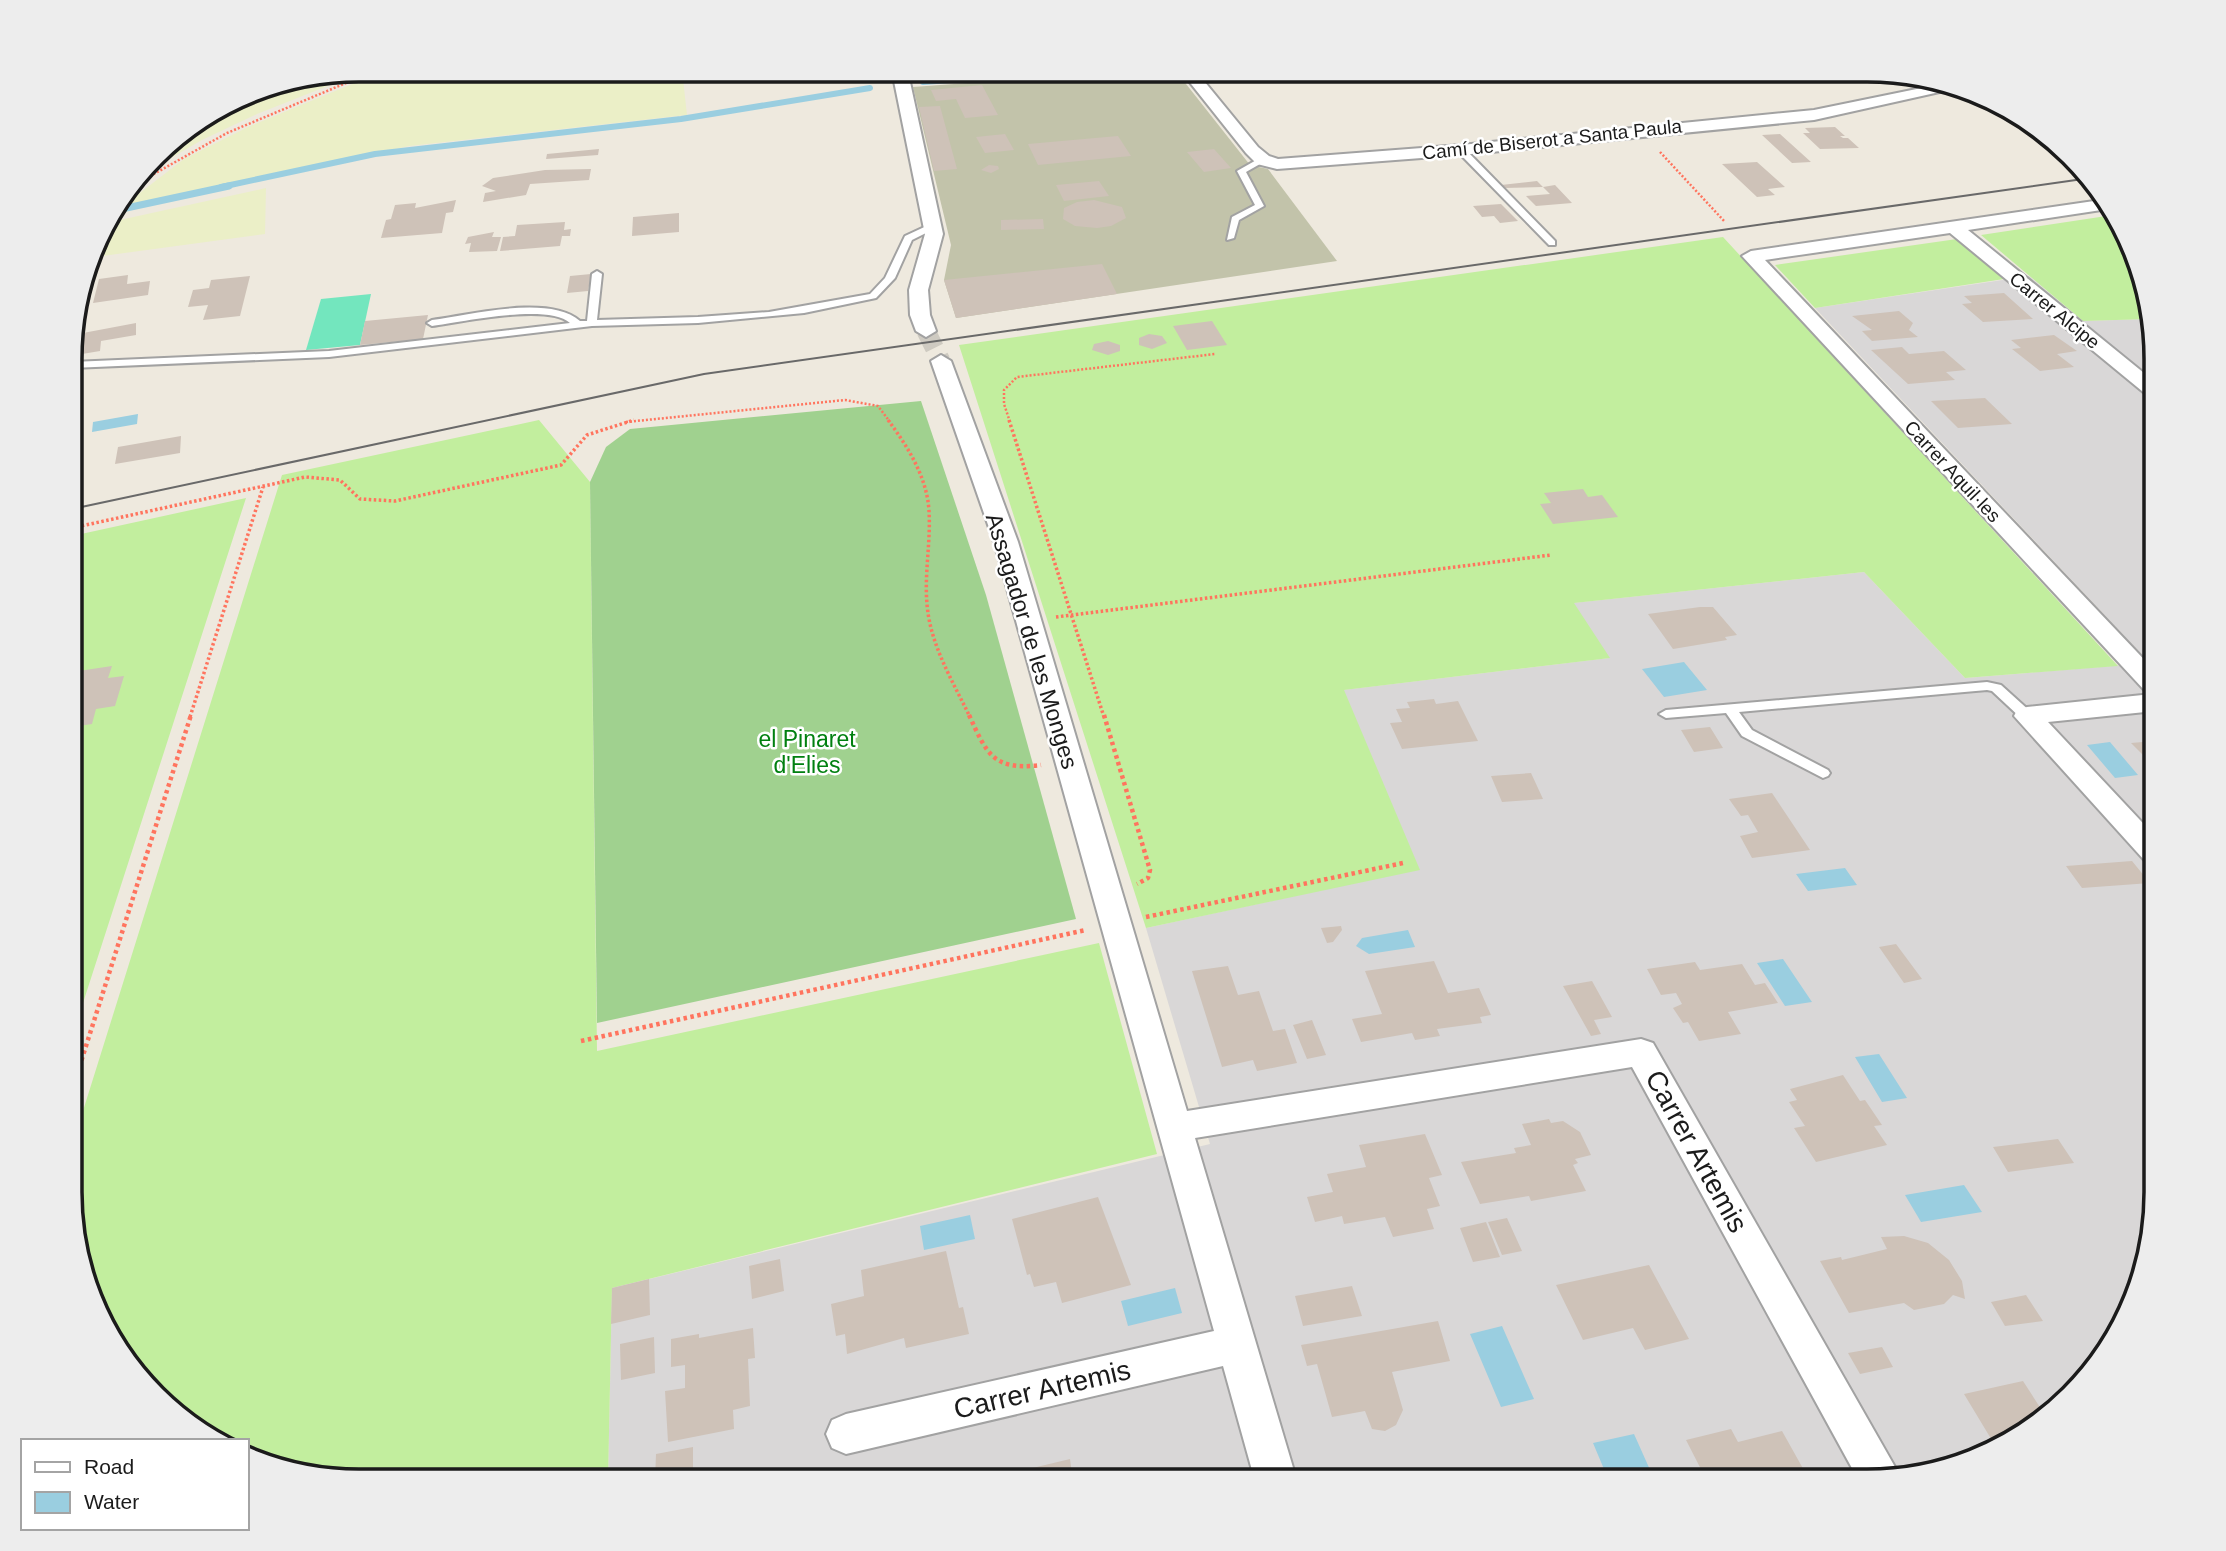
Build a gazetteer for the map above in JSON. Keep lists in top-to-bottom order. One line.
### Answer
{"streets":{"street":["Camí de Biserot a Santa Paula","Carrer Alcipe","Carrer Aquil·les","Assagador de les Monges","Carrer Artemis"]},"crossings":[["Carrer Alcipe","Carrer Aquil·les"]],"parks":["el Pinaret d'Elies"],"legend":["Road","Water"]}
